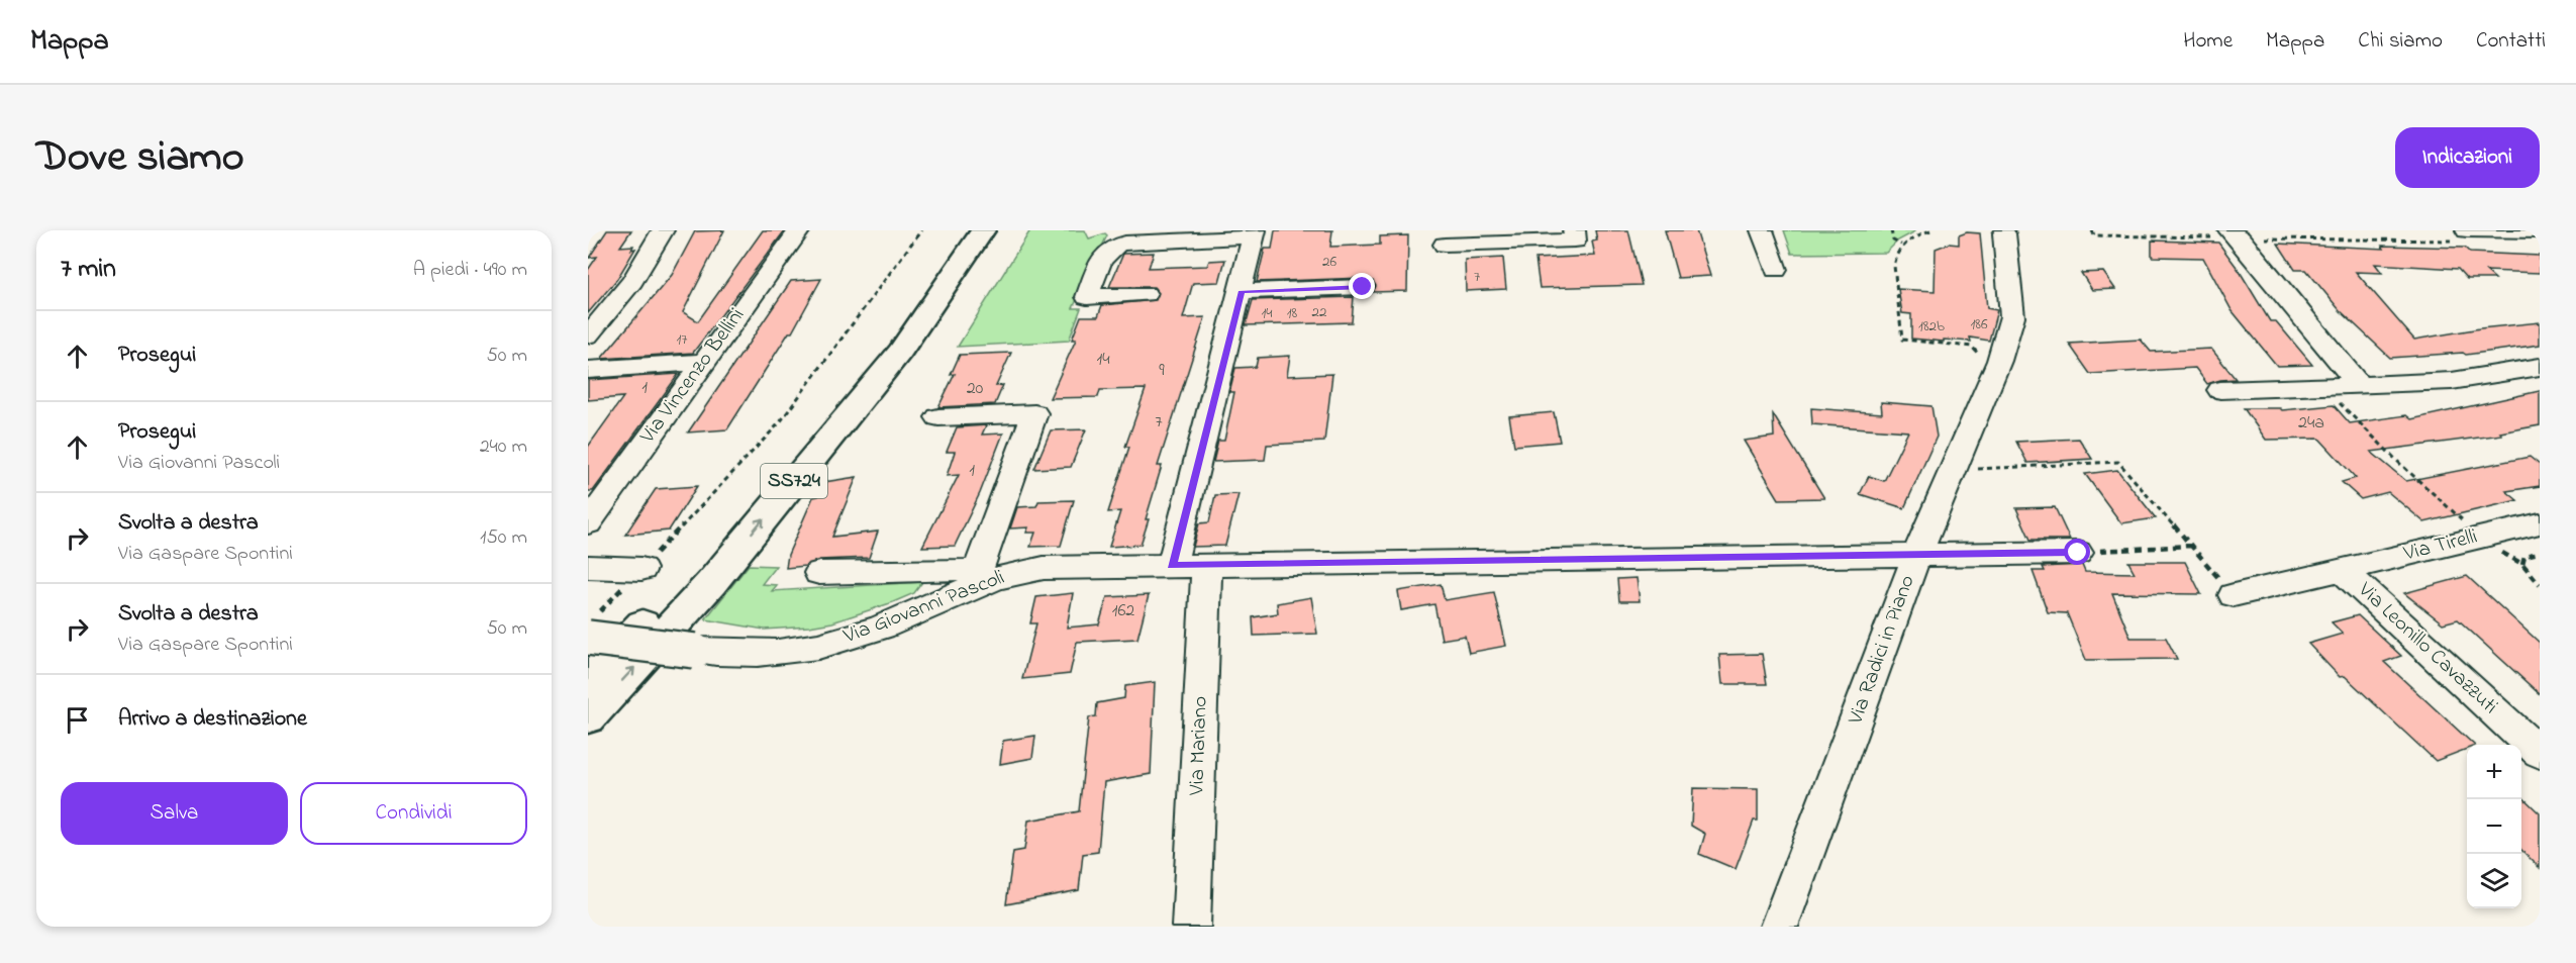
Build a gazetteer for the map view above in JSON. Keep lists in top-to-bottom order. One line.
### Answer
{"streets":{"highway":["SS724"],"street":["Via Vincenzo Bellini","Via Tirelli","Via Giovanni Pascoli","Via Leonillo Cavazzuti","Via Radici in Piano","Via Mariano"]},"crossings":[["Via Tirelli","Via Leonillo Cavazzuti"],["Via Giovanni Pascoli","Via Radici in Piano"],["Via Giovanni Pascoli","Via Mariano"]],"house_numbers":["26","7","22","14","18","186","182b","17","14","9","1","20","7","24a","1","162"],"page":{"header":"Mappa","nav":["Home","Mappa","Chi siamo","Contatti"],"title":"Dove siamo","buttons":["Indicazioni",["Salva","Condividi"]],"heading":["7 min","A piedi · 490 m"],"list":[["Prosegui","50 m"],["Prosegui","Via Giovanni Pascoli","240 m"],["Svolta a destra","Via Gaspare Spontini","150 m"],["Svolta a destra","Via Gaspare Spontini","50 m"],"Arrivo a destinazione"],"map_buttons":["+","−"]}}
